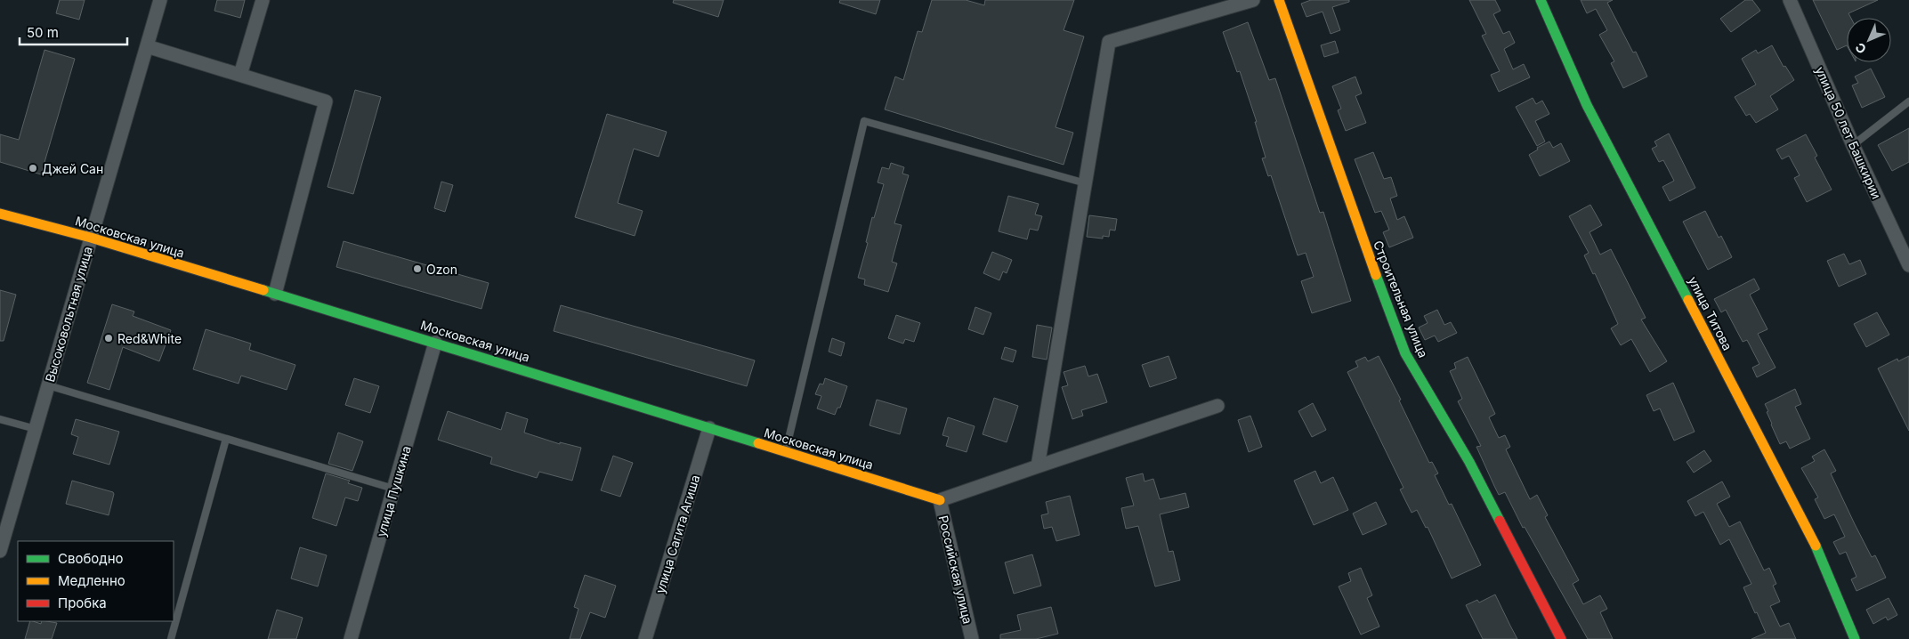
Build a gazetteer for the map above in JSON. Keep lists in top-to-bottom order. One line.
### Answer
{"streets":{"street":["улица 50 лет Башкирии","Московская улица","Строительная улица","улица Титова","Высоковольтная улица","улица Пушкина","улица Сагита Агиша","Российская улица"]},"crossings":[["Московская улица","Высоковольтная улица"],["Московская улица","улица Пушкина"],["Московская улица","улица Сагита Агиша"],["Московская улица","Российская улица"]],"places":["Джей Сан","Ozon","Red&White"],"legend":["Свободно","Медленно","Пробка"],"scale_bar":"50 m","north":"bottom left"}
